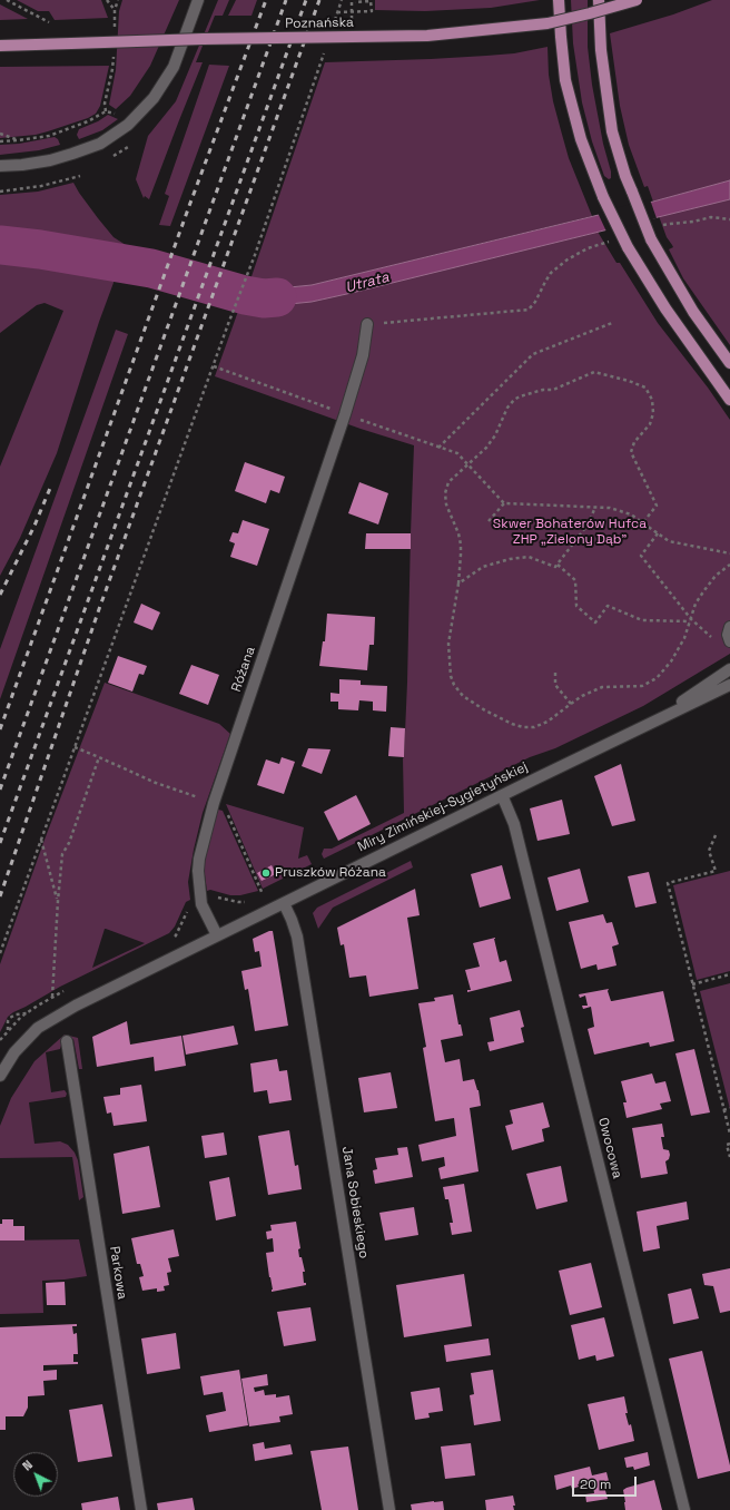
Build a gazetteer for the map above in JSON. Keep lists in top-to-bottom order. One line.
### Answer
{"streets":{"main road":["Poznańska"],"street":["Różana","Miry Zimińskiej-Sygietyńskiej","Owocowa","Jana Sobieskiego","Parkowa"]},"crossings":[["Różana","Miry Zimińskiej-Sygietyńskiej"],["Miry Zimińskiej-Sygietyńskiej","Owocowa"],["Miry Zimińskiej-Sygietyńskiej","Jana Sobieskiego"]],"water":["Utrata"],"parks":["Skwer Bohaterów Hufca ZHP „Zielony Dąb”"],"places":["Pruszków Różana"],"scale_bar":"20 m","north":"top left"}
